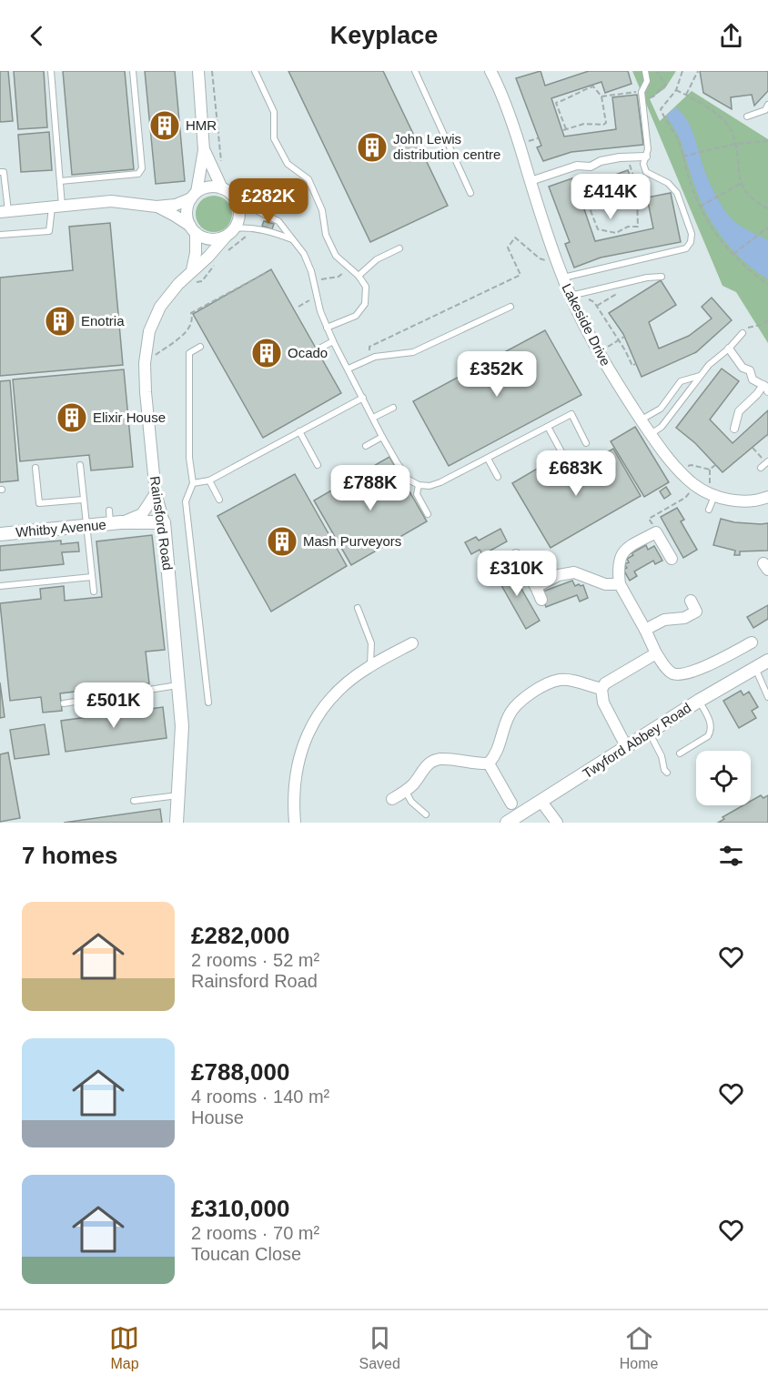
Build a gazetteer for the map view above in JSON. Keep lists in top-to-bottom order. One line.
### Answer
{"streets":{"street":["Lakeside Drive","Rainsford Road","Whitby Avenue","Twyford Abbey Road"]},"crossings":[["Rainsford Road","Whitby Avenue"]],"places":{"building":["HMR","John Lewis distribution centre","Enotria","Ocado","Elixir House","Mash Purveyors"]},"page":{"header":"Keyplace","price":["£414K","£282K","£352K","£683K","£788K","£310K","£501K"],"heading":"7 homes","list":[{"name":"£282,000","note":"2 rooms · 52 m² · Rainsford Road"},{"name":"£788,000","note":"4 rooms · 140 m² · House"},{"name":"£310,000","note":"2 rooms · 70 m² · Toucan Close"}],"tabs":["Map","Saved","Home"]}}
